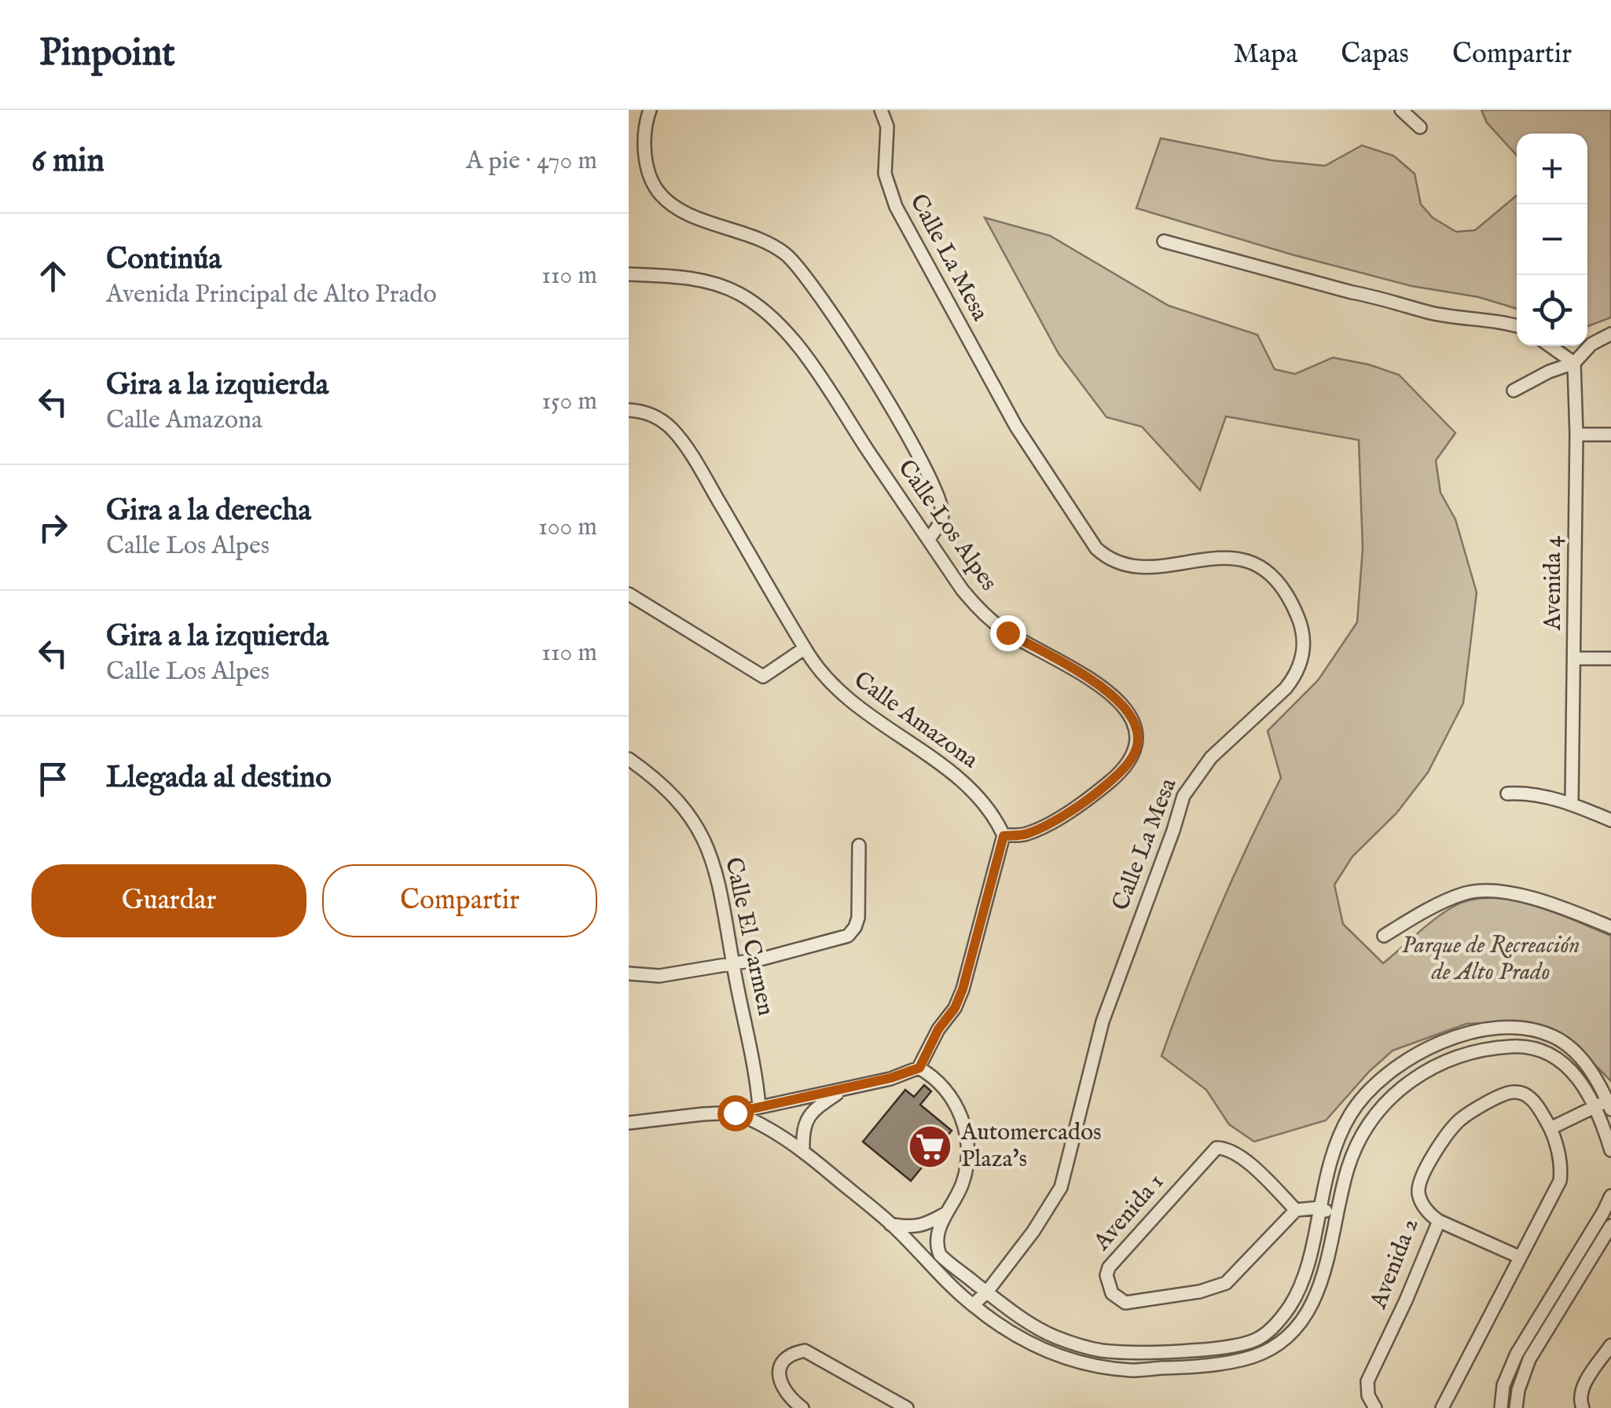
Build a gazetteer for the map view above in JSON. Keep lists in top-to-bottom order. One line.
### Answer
{"streets":{"street":["Calle La Mesa","Calle Los Alpes","Avenida 4","Calle Amazona","Calle El Carmen","Avenida 1","Avenida 2"]},"crossings":[["Calle Los Alpes","Calle Amazona"]],"parks":["Parque de Recreación de Alto Prado"],"places":{"supermarket":["Automercados Plaza's"]},"page":{"header":"Pinpoint","nav":["Mapa","Capas","Compartir"],"heading":["6 min","A pie · 470 m"],"map_buttons":["+","−"],"list":[["Continúa","Avenida Principal de Alto Prado","110 m"],["Gira a la izquierda","Calle Amazona","150 m"],["Gira a la derecha","Calle Los Alpes","100 m"],["Gira a la izquierda","Calle Los Alpes","110 m"],"Llegada al destino"],"buttons":["Guardar","Compartir"]}}
